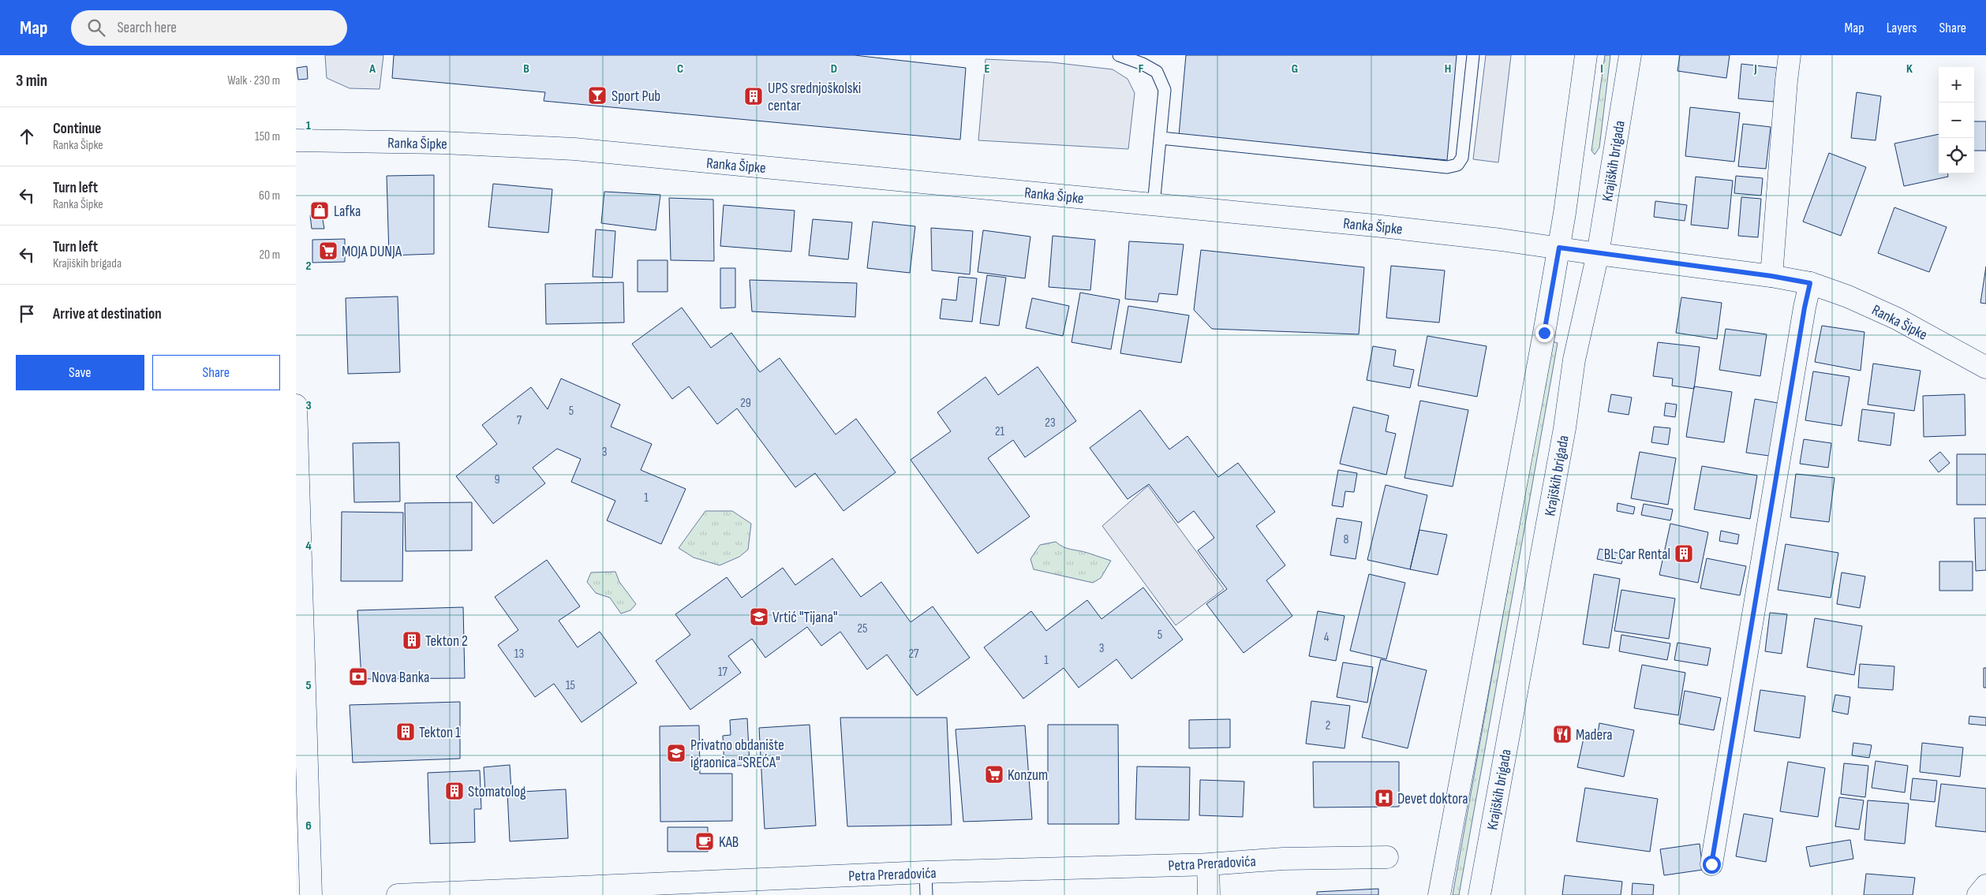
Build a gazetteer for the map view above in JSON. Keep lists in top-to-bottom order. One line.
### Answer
{"streets":{"main road":["Ranka Šipke","Krajiških brigada","Petra Preradovića"]},"crossings":[["Ranka Šipke","Krajiških brigada"]],"places":{"bar":["Sport Pub"],"building":["UPS srednjoškolski centar","BL Car Rental","Tekton 2","Tekton 1","Stomatolog"],"shop":["Lafka"],"supermarket":["MOJA DUNJA","Konzum"],"school or university":["Vrtić \"Tijana\"","Privatno obdanište igraonica \"SREĆA\""],"bank":["Nova Banka"],"restaurant":["Madera"],"hospital":["Devet doktora"],"cafe":["KAB"]},"house_numbers":["29","5","7","23","21","3","9","1","8","25","5","4","3","13","27","1","17","15","2"],"page":{"header":"Map","search":"Search here","nav":["Map","Layers","Share"],"heading":["3 min","Walk · 230 m"],"map_buttons":["+","−"],"list":[["Continue","Ranka Šipke","150 m"],["Turn left","Ranka Šipke","60 m"],["Turn left","Krajiških brigada","20 m"],"Arrive at destination"],"buttons":["Save","Share"]},"grid":{"columns":["A","B","C","D","E","F","G","H","I","J","K"],"rows":["1","2","3","4","5","6"]}}
